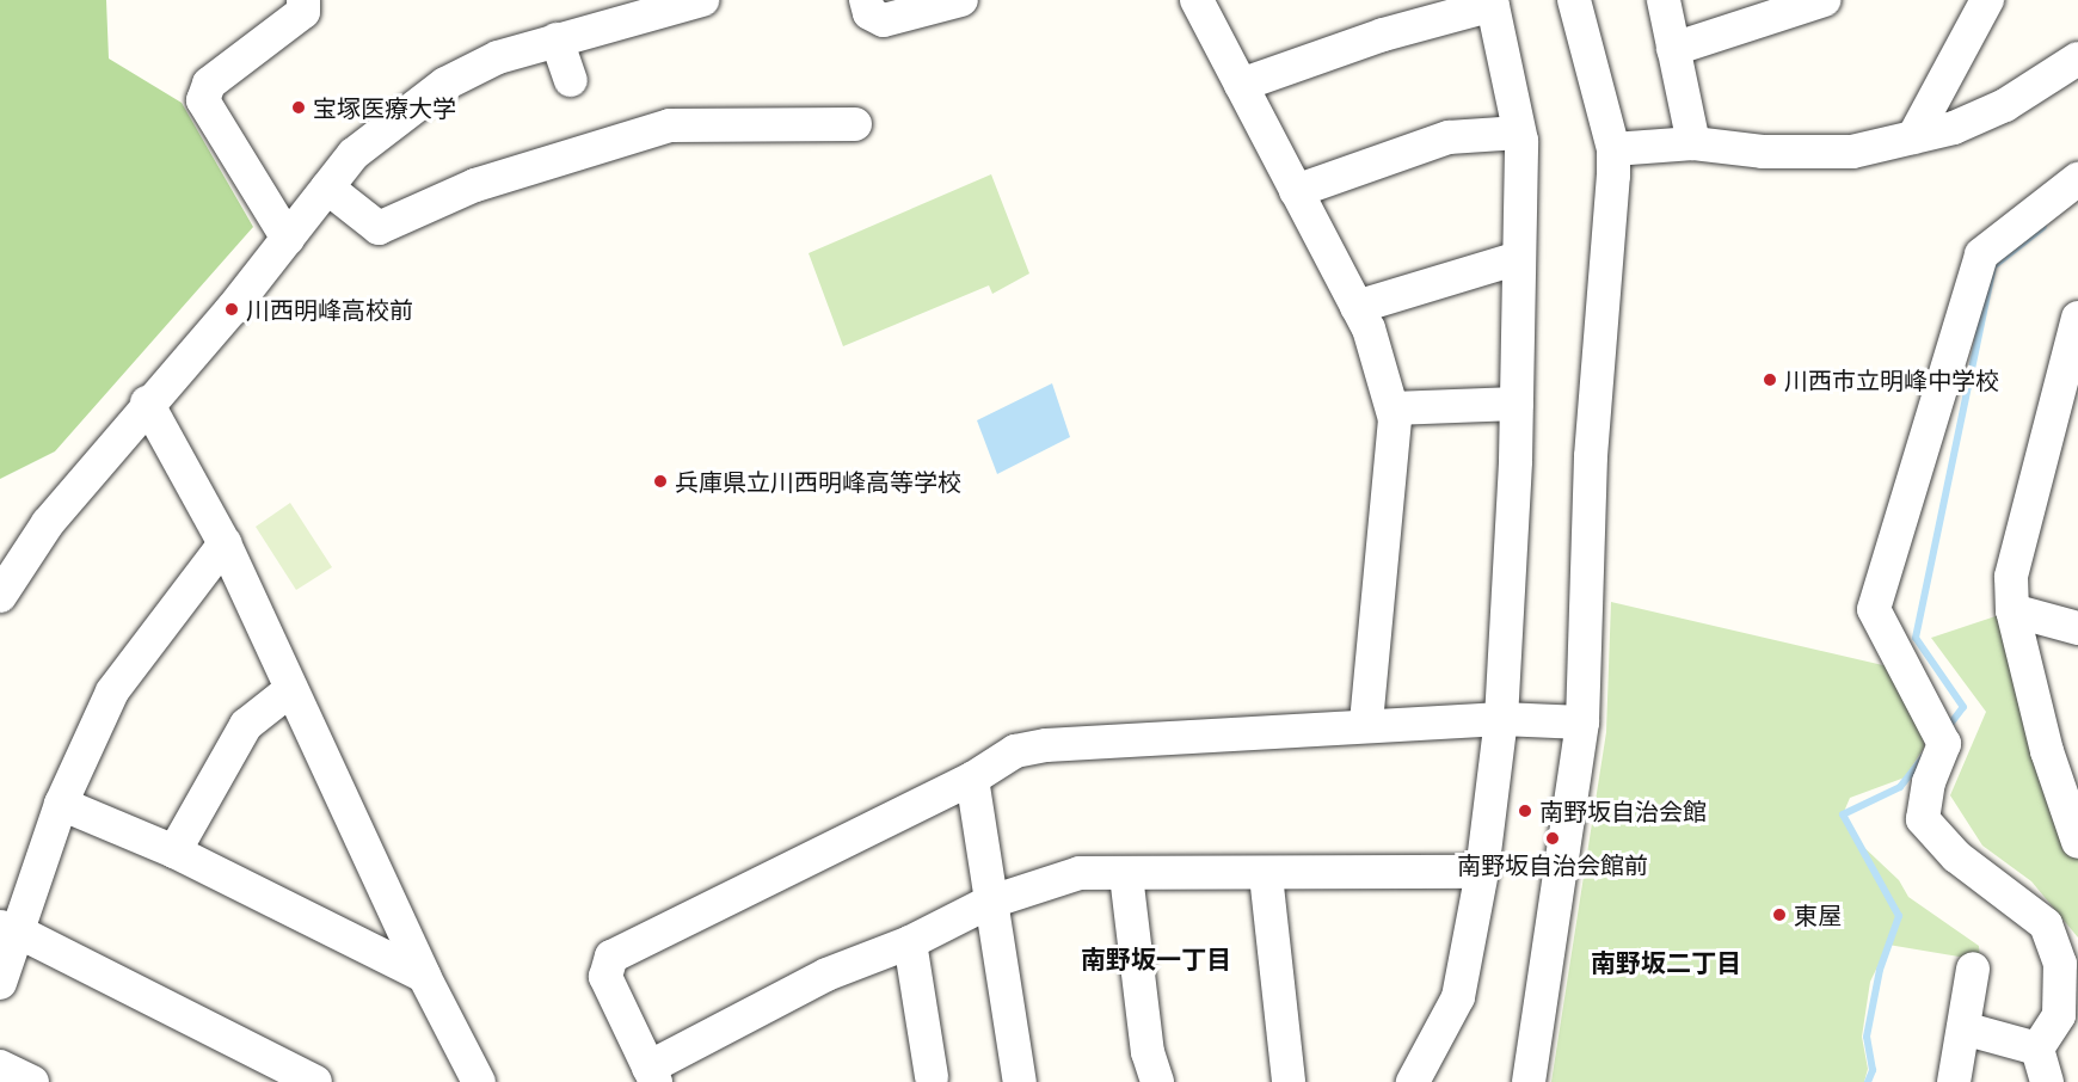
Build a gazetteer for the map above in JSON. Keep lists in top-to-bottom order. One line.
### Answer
{"districts":["南野坂一丁目","南野坂二丁目"],"places":["宝塚医療大学","川西明峰高校前","川西市立明峰中学校","兵庫県立川西明峰高等学校","南野坂自治会館","南野坂自治会館前","東屋"]}
